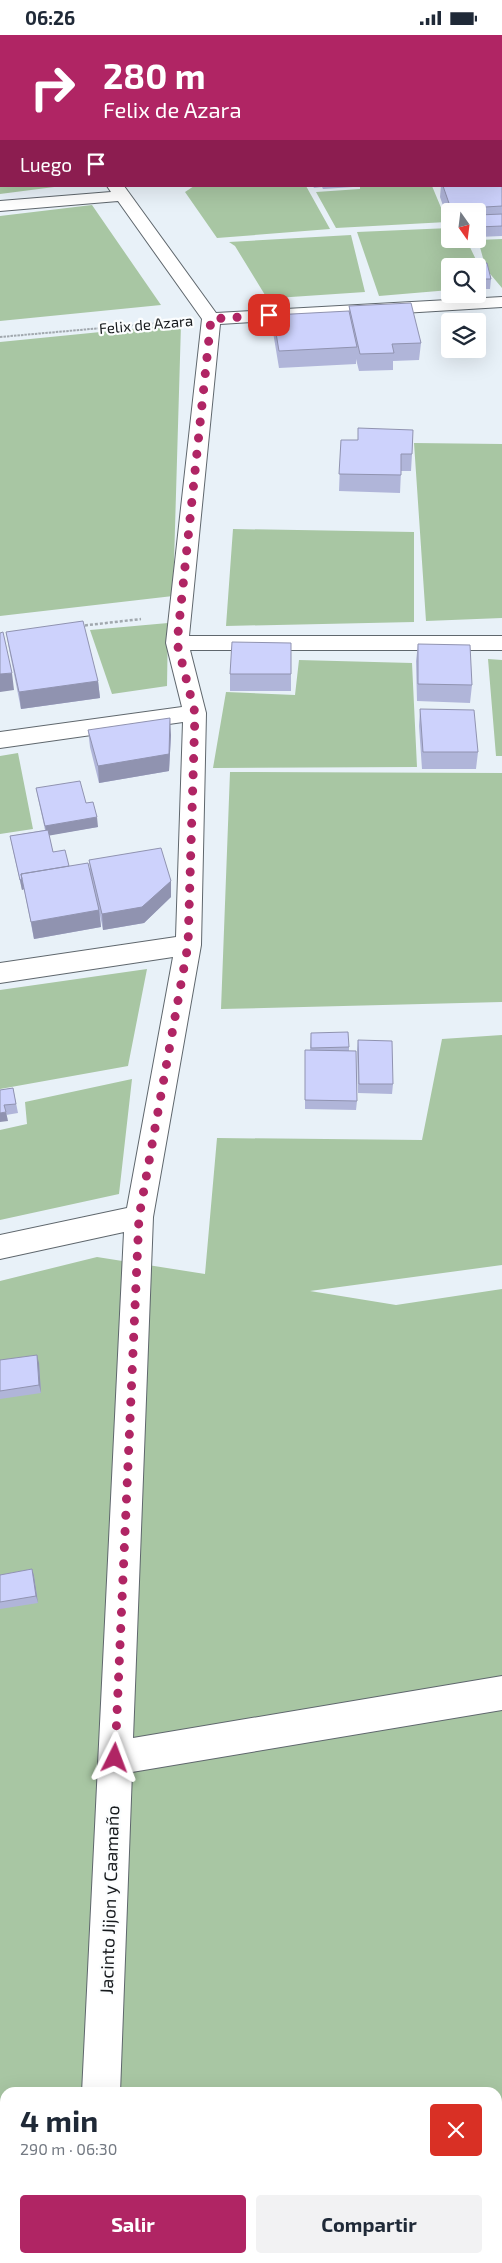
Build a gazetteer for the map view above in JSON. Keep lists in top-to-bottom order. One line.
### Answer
{"streets":{"street":["Felix de Azara","Jacinto Jijon y Caamaño"]},"crossings":[["Felix de Azara","Jacinto Jijon y Caamaño"]],"north":"bottom","page":{"status":"06:26","turn":["280 m","Felix de Azara"],"then":"Luego","heading":["4 min","290 m · 06:30"],"buttons":["Salir","Compartir"]}}
